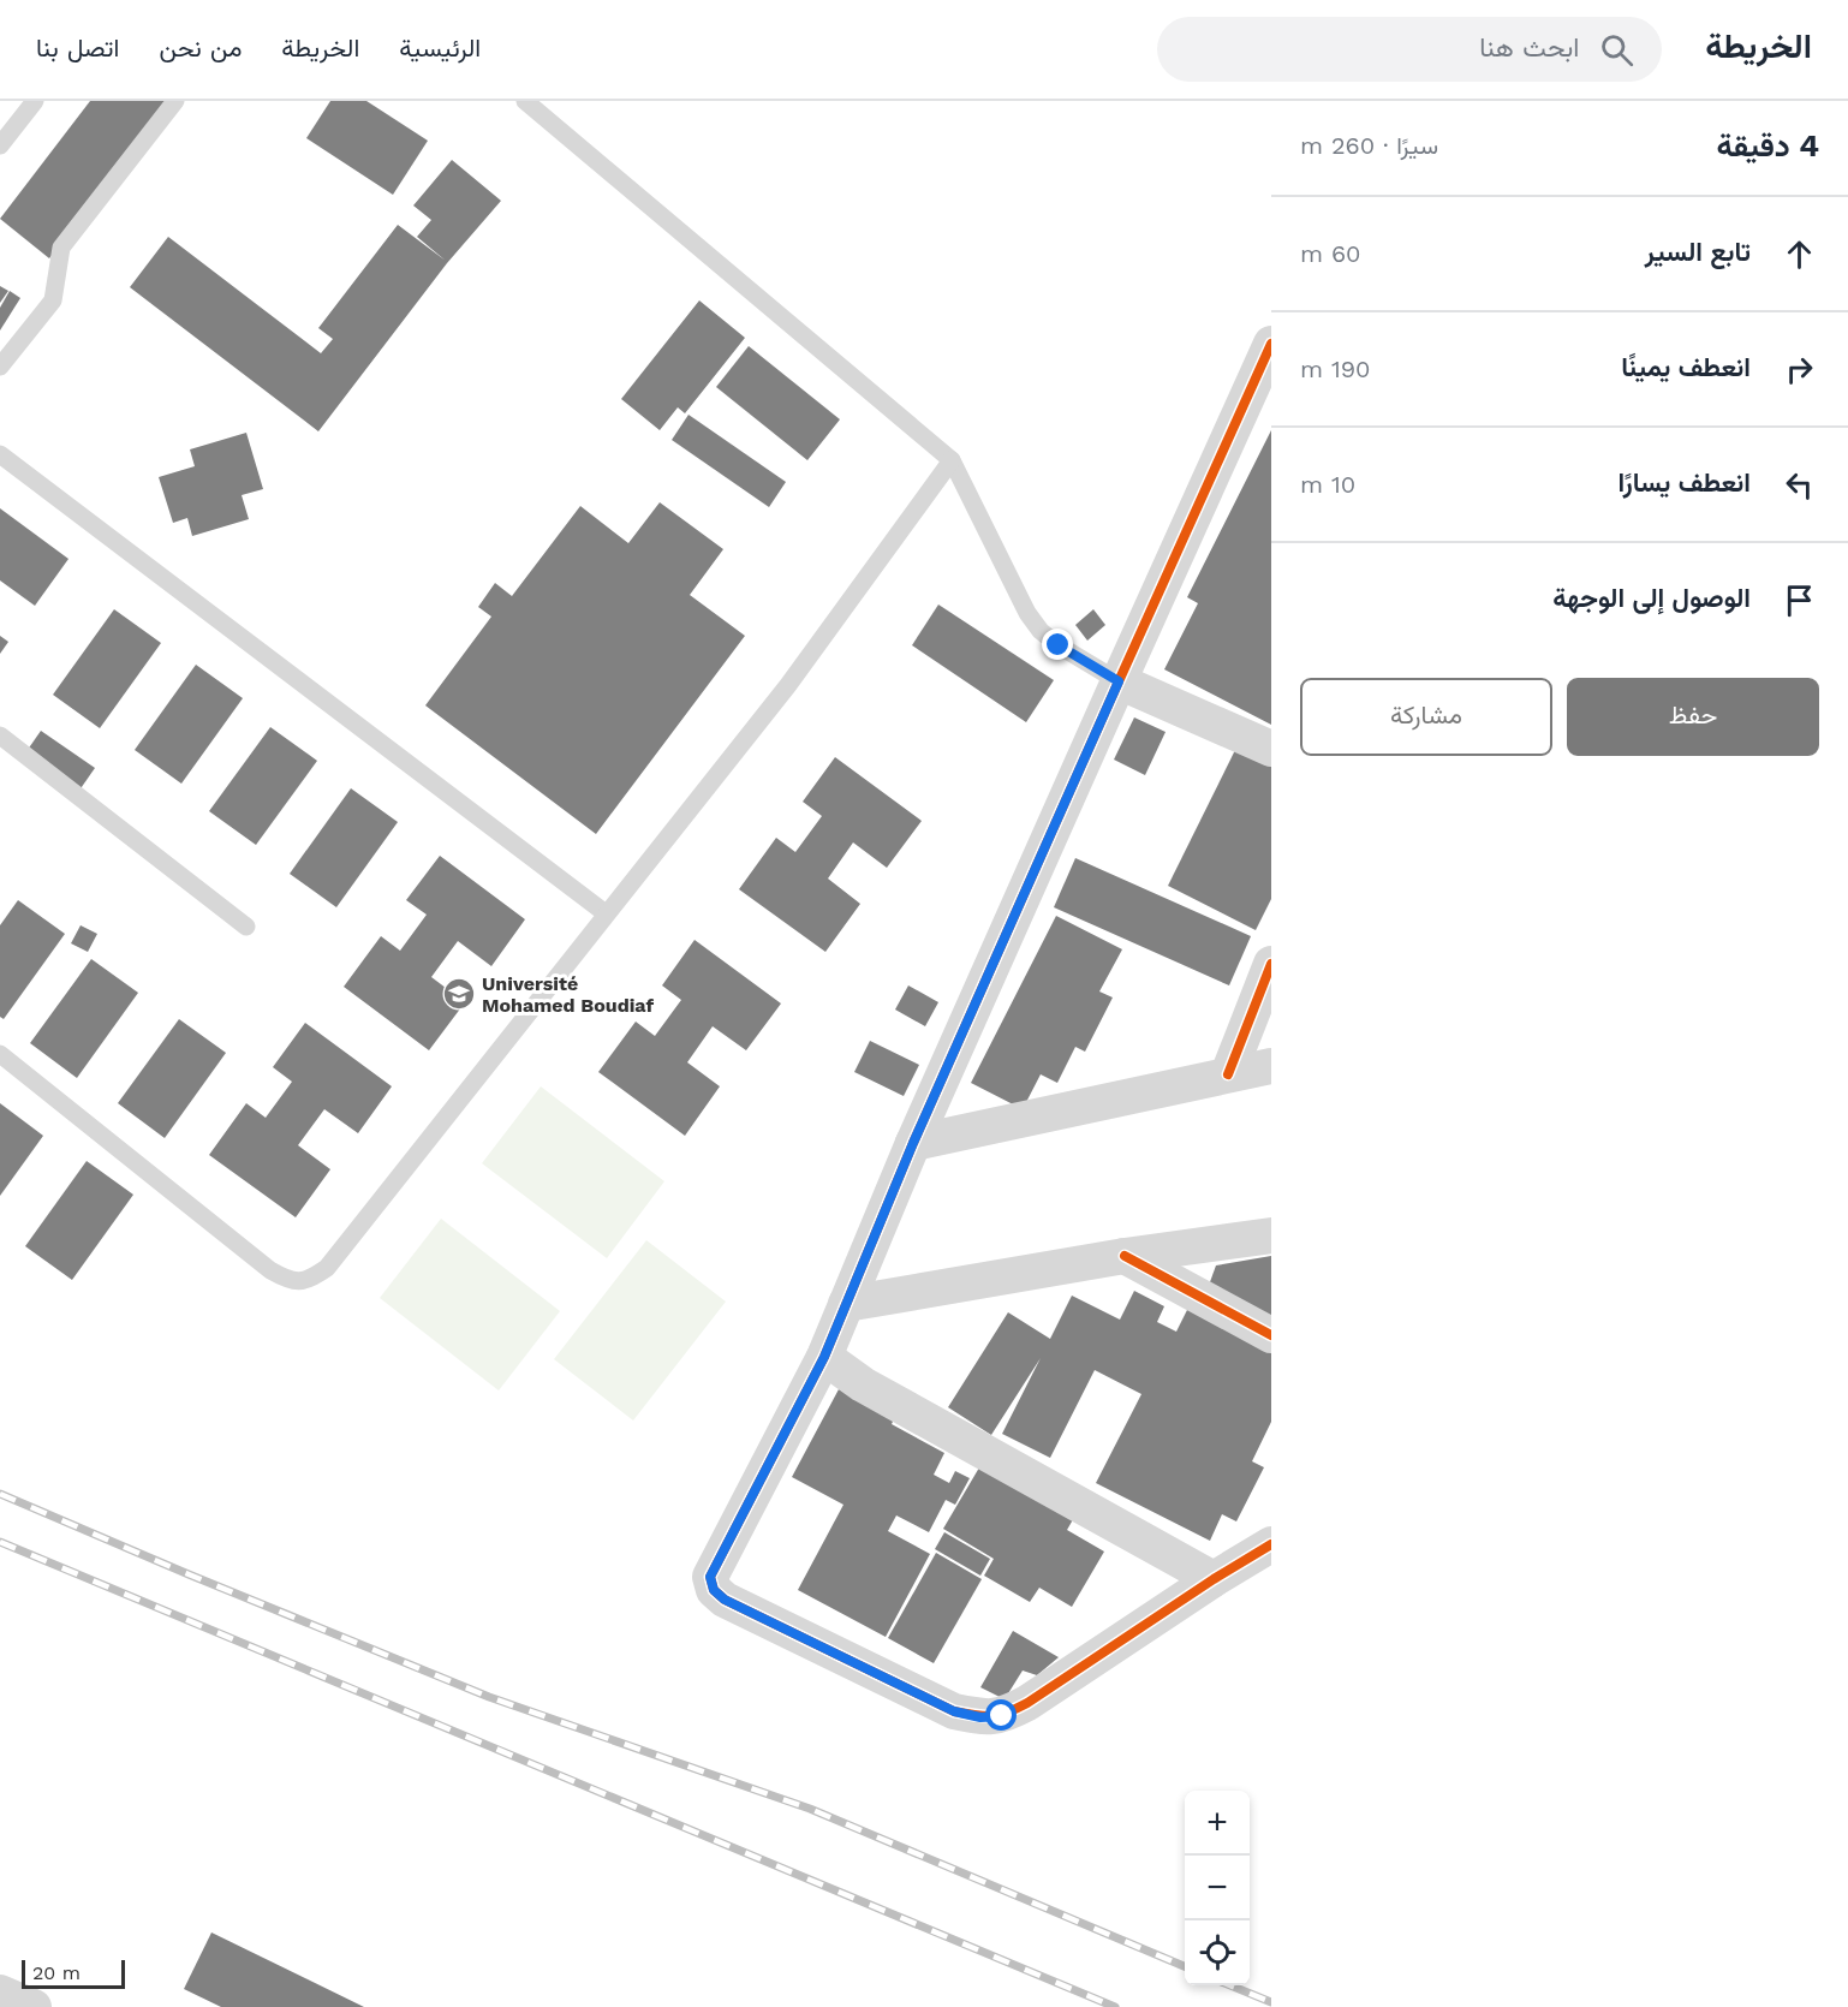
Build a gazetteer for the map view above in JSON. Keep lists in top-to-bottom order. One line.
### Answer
{"places":{"school or university":["Université Mohamed Boudiaf"]},"scale_bar":"20 m","page":{"header":"الخريطة","search":"ابحث هنا","nav":["الرئيسية","الخريطة","من نحن","اتصل بنا"],"heading":["4 دقيقة","سيرًا · 260 m"],"list":[["تابع السير","60 m"],["انعطف يمينًا","190 m"],["انعطف يسارًا","10 m"],"الوصول إلى الوجهة"],"buttons":["حفظ","مشاركة"],"map_buttons":["+","−"],"scale":"20 m"}}
